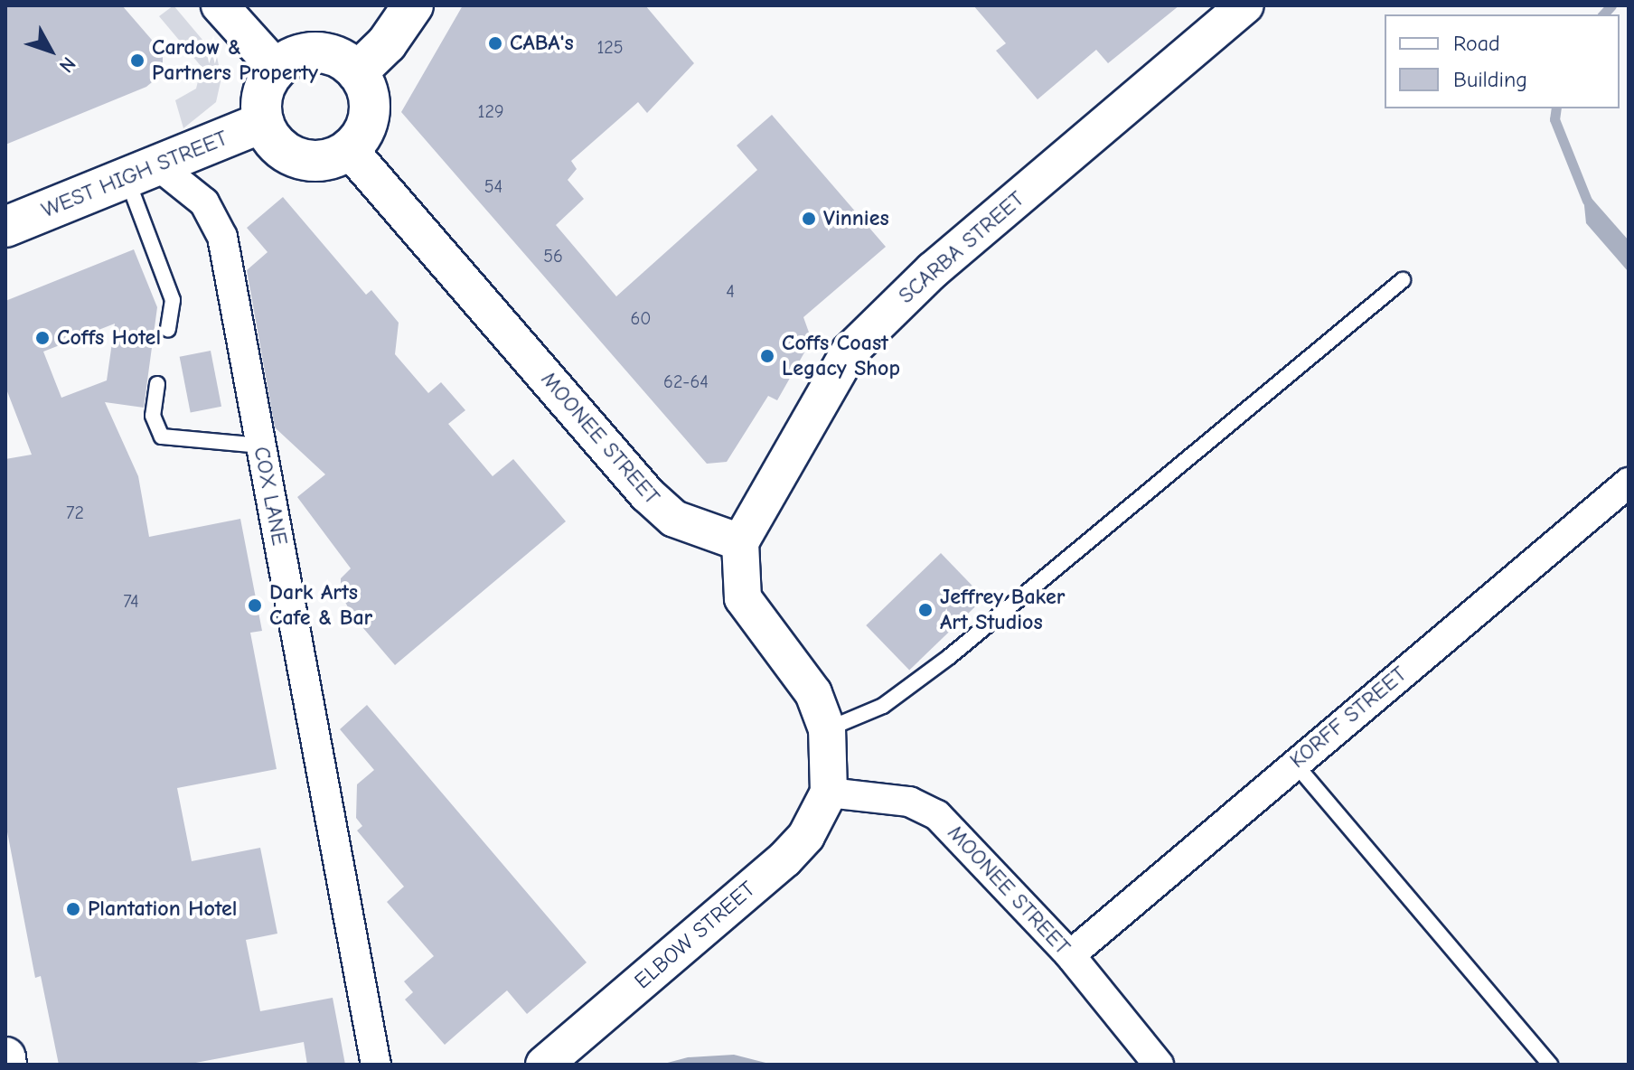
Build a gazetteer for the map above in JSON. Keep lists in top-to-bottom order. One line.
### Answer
{"streets":{"main road":["WEST HIGH STREET"],"street":["SCARBA STREET","MOONEE STREET","COX LANE","KORFF STREET","ELBOW STREET"]},"crossings":[["WEST HIGH STREET","MOONEE STREET"],["WEST HIGH STREET","COX LANE"],["SCARBA STREET","MOONEE STREET"],["MOONEE STREET","KORFF STREET"],["MOONEE STREET","ELBOW STREET"]],"places":["CABA's","Cardow & Partners Property","Vinnies","Coffs Hotel","Coffs Coast Legacy Shop","Dark Arts Cafe & Bar","Jeffrey Baker Art Studios","Plantation Hotel"],"house_numbers":["125","129","54","56","4","60","62-64","72","74"],"legend":["Road","Building"],"north":"bottom right"}
